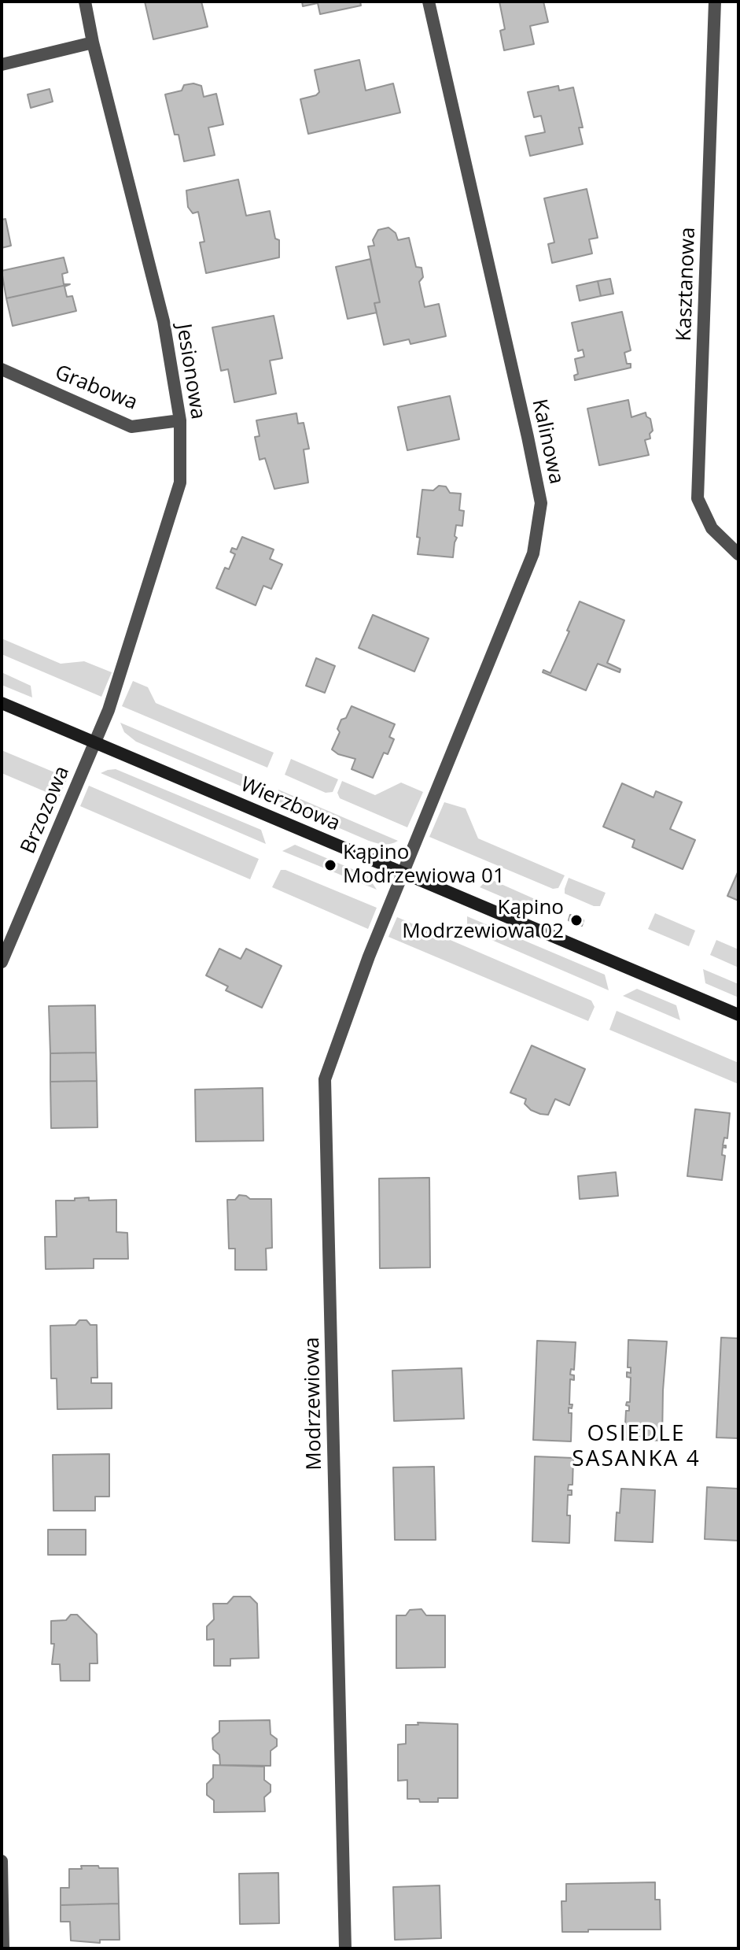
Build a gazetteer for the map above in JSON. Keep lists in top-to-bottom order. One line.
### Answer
{"streets":{"street":["Kasztanowa","Jesionowa","Grabowa","Kalinowa","Wierzbowa","Brzozowa","Modrzewiowa"]},"crossings":[["Jesionowa","Grabowa"],["Jesionowa","Wierzbowa"],["Jesionowa","Brzozowa"],["Kalinowa","Wierzbowa"],["Kalinowa","Modrzewiowa"],["Wierzbowa","Brzozowa"],["Wierzbowa","Modrzewiowa"]],"districts":["OSIEDLE SASANKA 4"],"places":["Kąpino Modrzewiowa 01","Kąpino Modrzewiowa 02"]}
